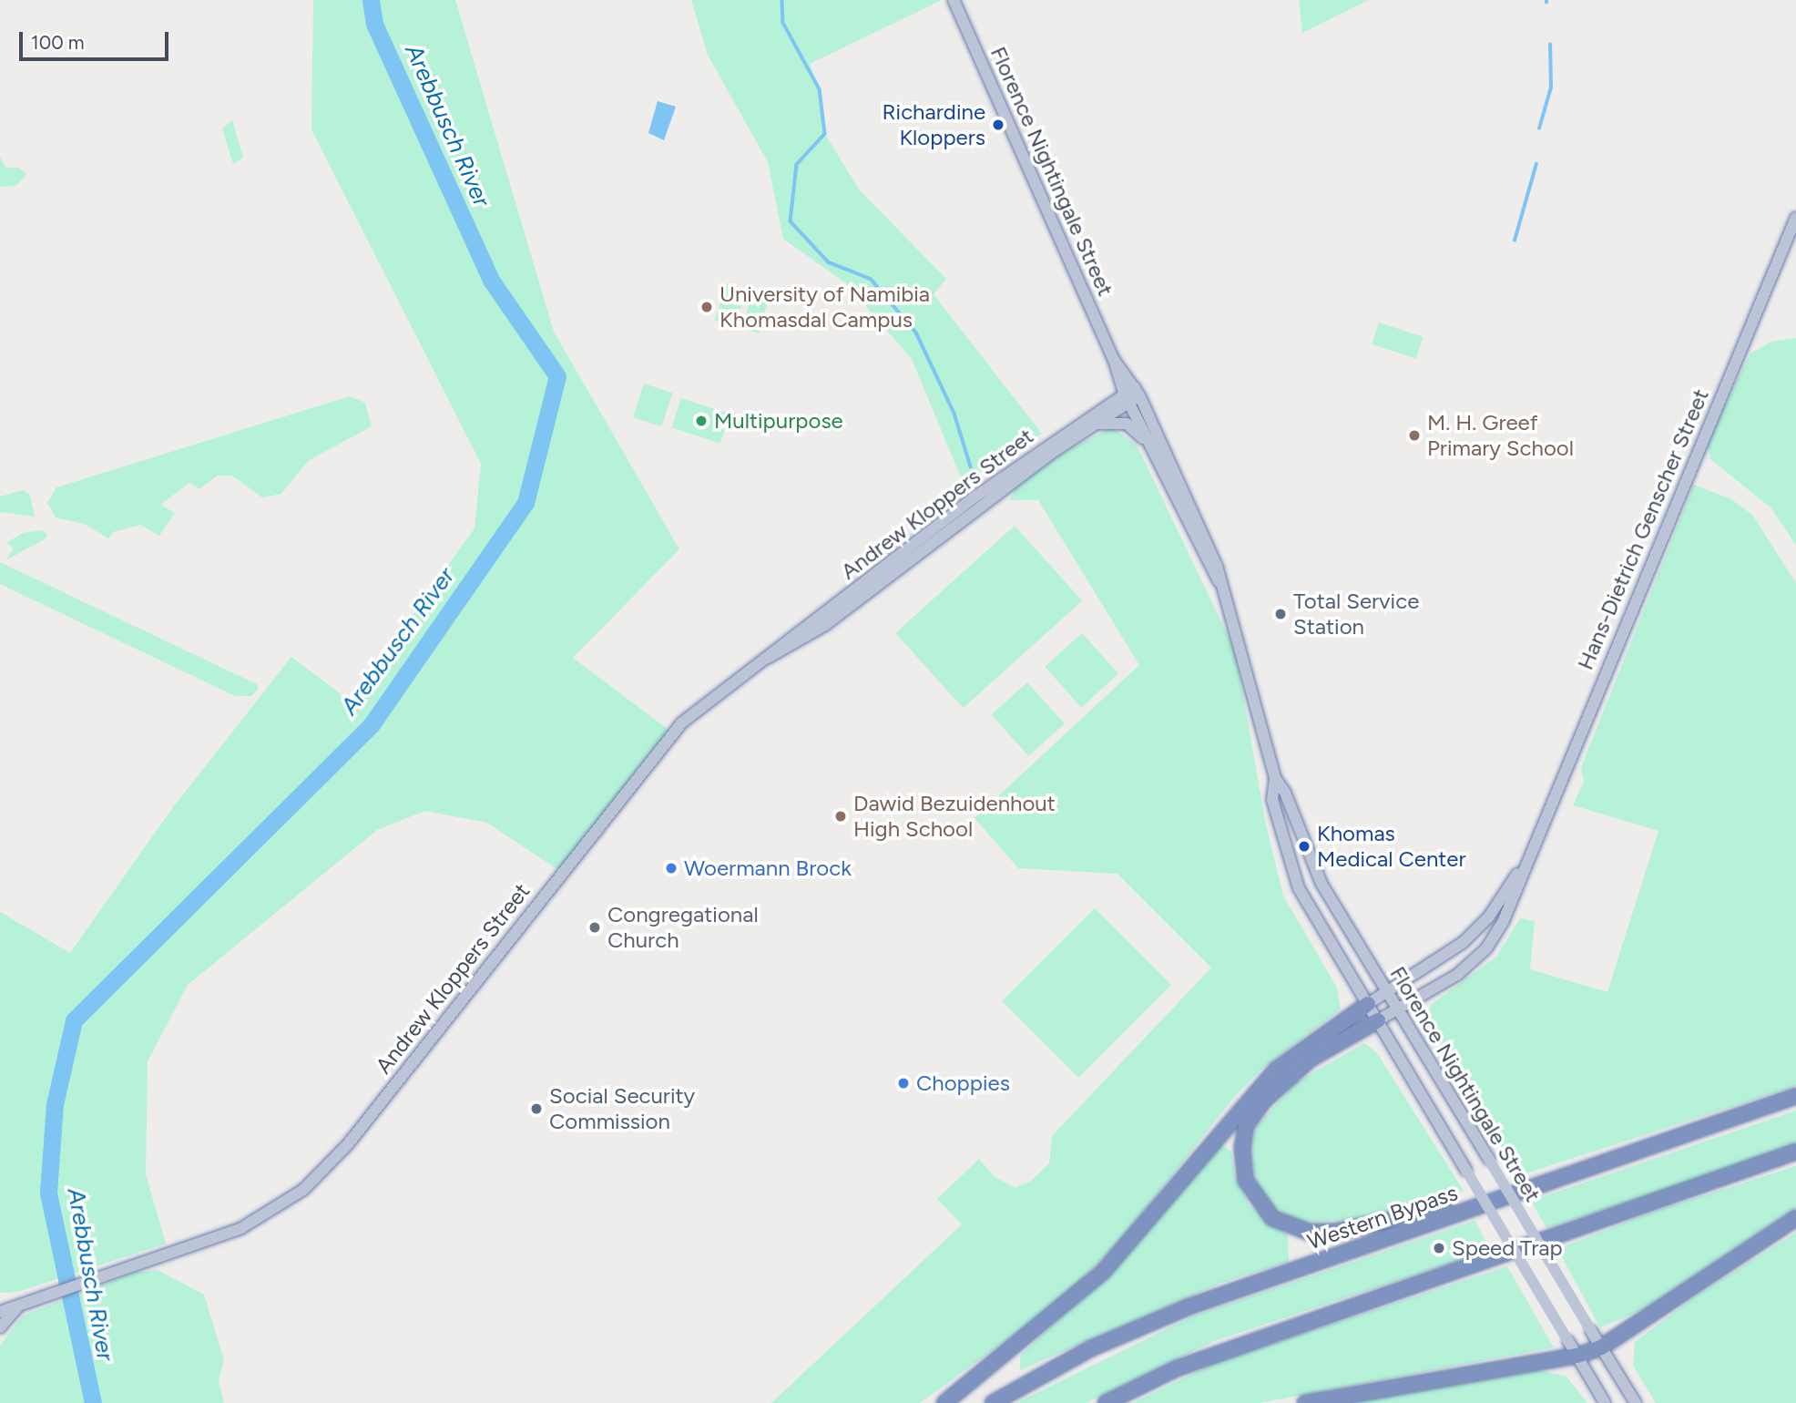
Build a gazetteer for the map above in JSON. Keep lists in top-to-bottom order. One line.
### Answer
{"streets":{"highway":["Western Bypass"],"street":["Florence Nightingale Street","Andrew Kloppers Street","Hans-Dietrich Genscher Street"]},"crossings":[["Florence Nightingale Street","Andrew Kloppers Street"],["Florence Nightingale Street","Hans-Dietrich Genscher Street"]],"water":["Arebbusch River"],"places":["Richardine Kloppers","University of Namibia Khomasdal Campus","Multipurpose","M. H. Greef Primary School","Total Service Station","Dawid Bezuidenhout High School","Khomas Medical Center","Woermann Brock","Congregational Church","Choppies","Social Security Commission","Speed Trap"],"scale_bar":"100 m"}
